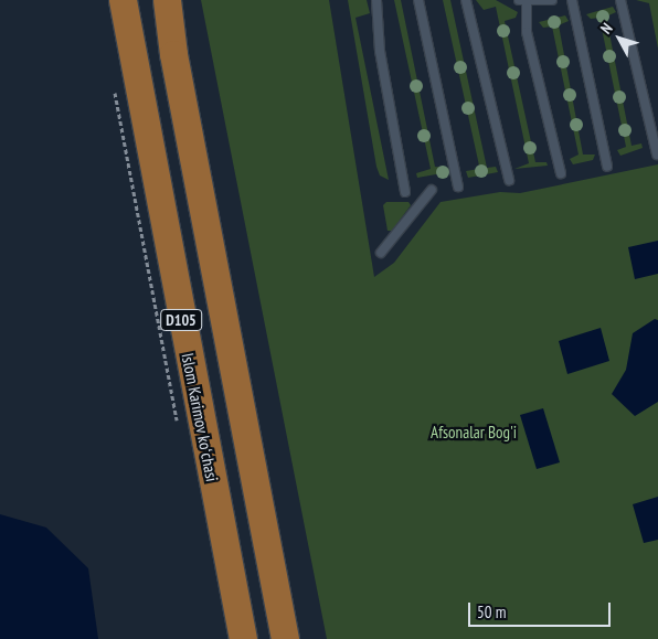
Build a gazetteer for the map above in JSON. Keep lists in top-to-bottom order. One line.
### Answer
{"streets":{"main road":["D105","Islom Karimov koʻchasi"]},"parks":["Afsonalar Bog'i"],"scale_bar":"50 m","north":"top left"}
